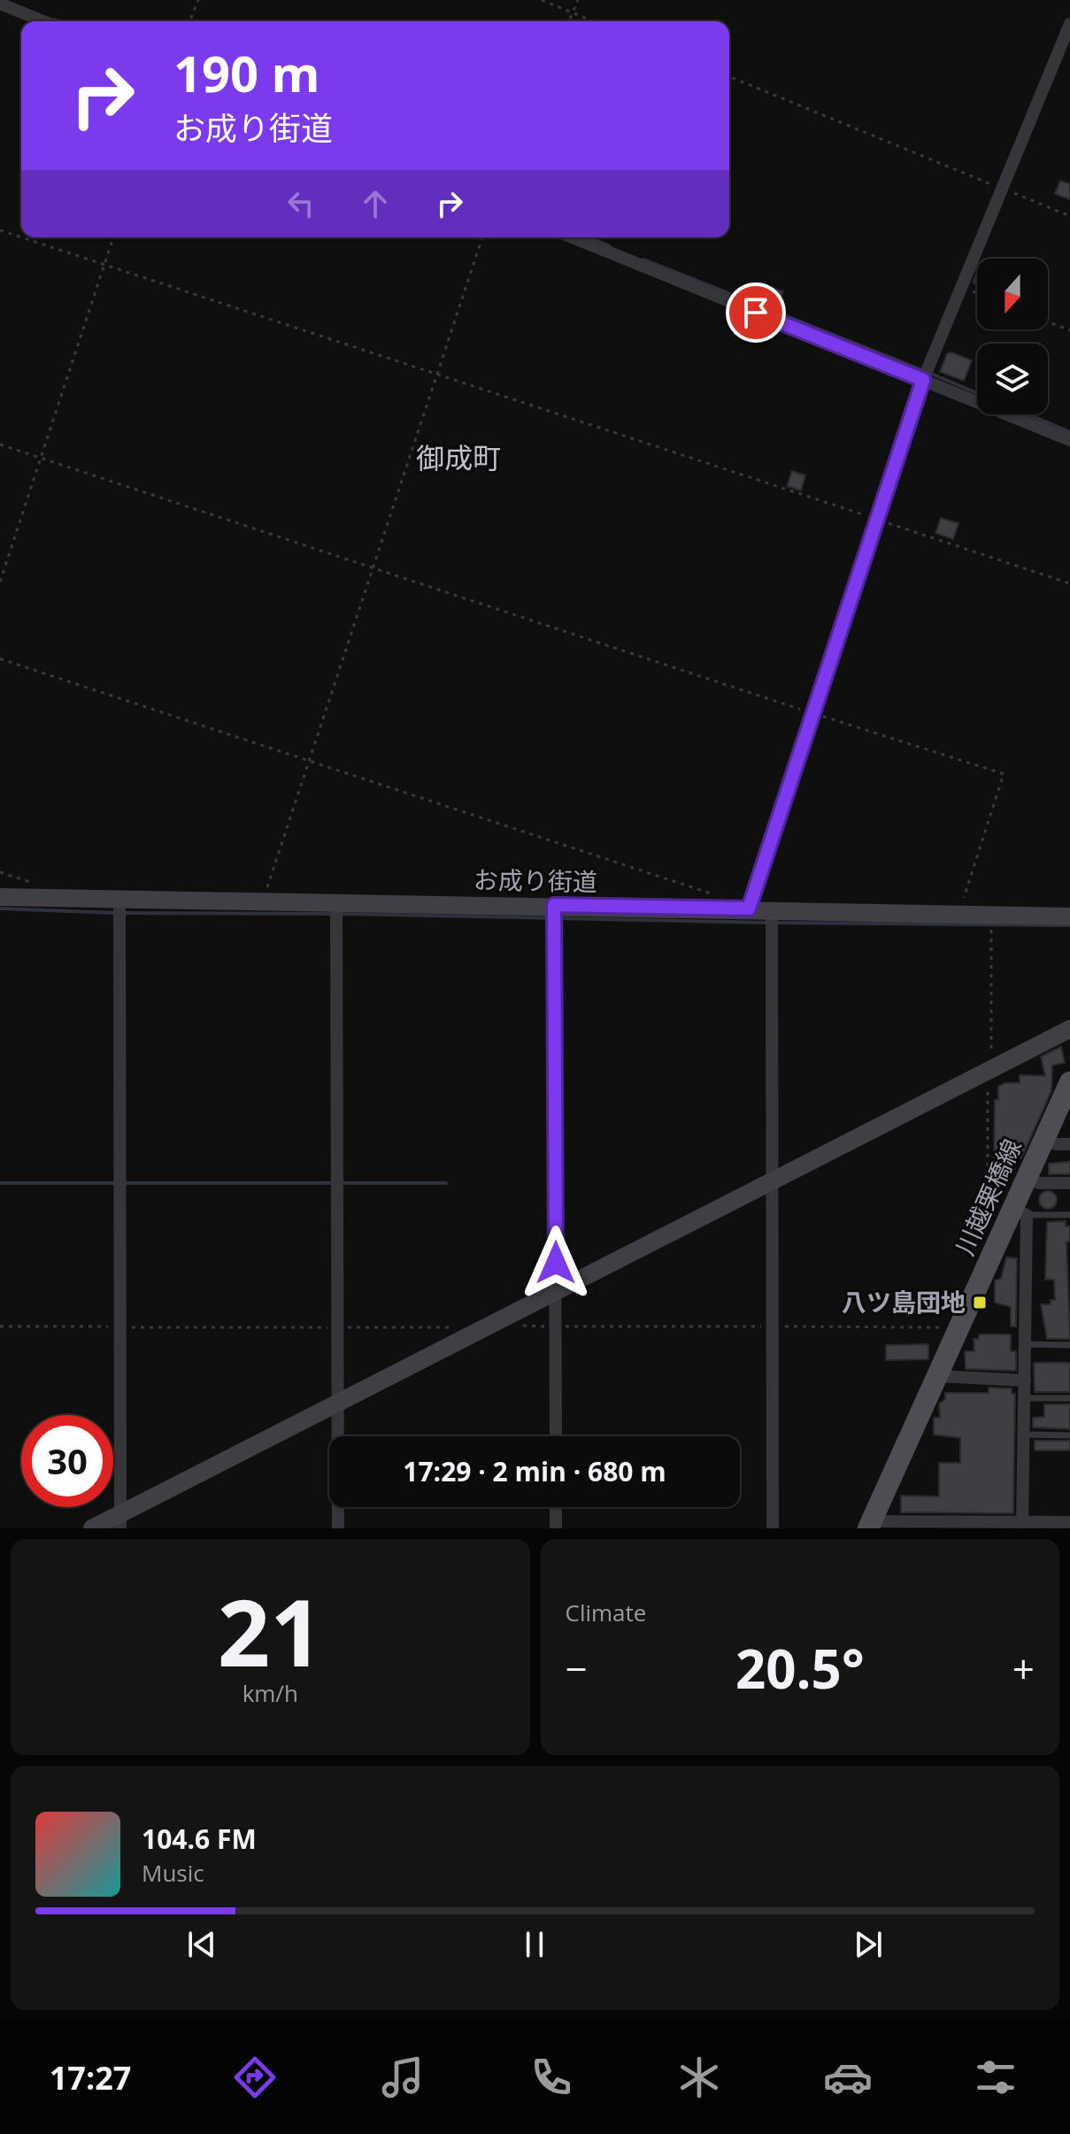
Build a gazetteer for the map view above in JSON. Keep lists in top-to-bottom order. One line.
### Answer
{"streets":{"main road":["川越栗橋線"],"street":["お成り街道"]},"districts":["御成町"],"places":{"transit":["八ツ島団地"]},"north":"bottom","page":{"turn":["190 m","お成り街道"],"limit":"30","trip":"17:29 · 2 min · 680 m","tile":[["21","km/h"],"Climate"],"heat":["−","20.5°","+"],"song":["104.6 FM","Music"],"tabs":"17:27"}}
